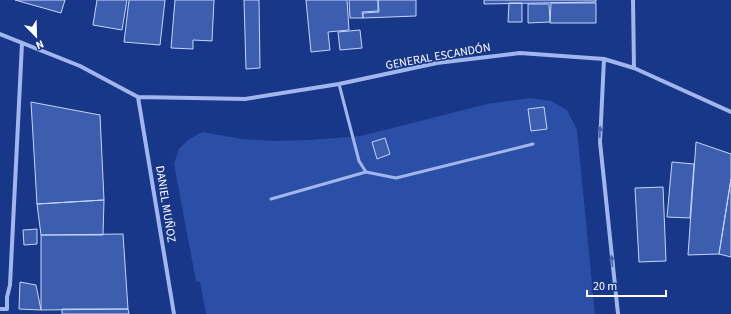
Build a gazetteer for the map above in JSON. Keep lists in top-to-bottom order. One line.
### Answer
{"streets":{"street":["GENERAL ESCANDÓN","DANIEL MUÑOZ"]},"crossings":[["GENERAL ESCANDÓN","DANIEL MUÑOZ"]],"scale_bar":"20 m","north":"bottom right"}
